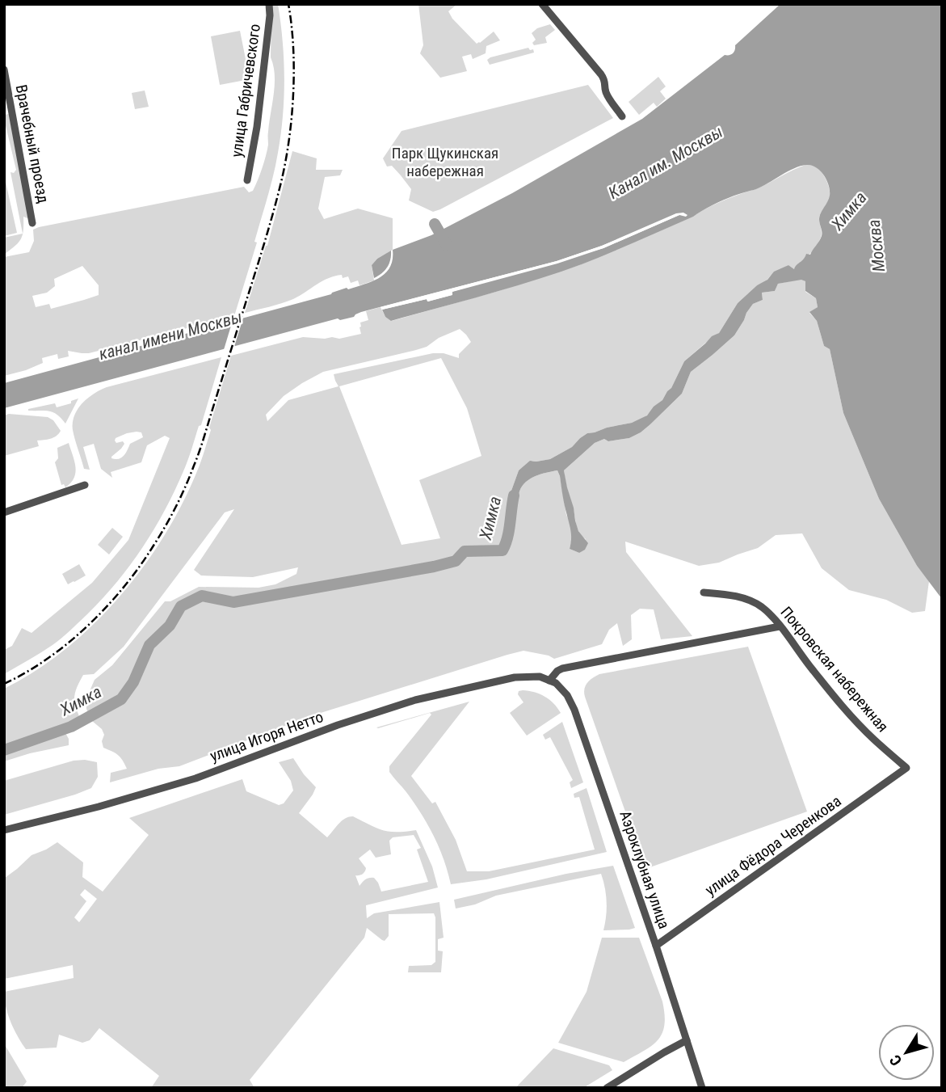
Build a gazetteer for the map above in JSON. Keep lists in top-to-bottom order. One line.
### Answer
{"streets":{"street":["улица Габричевского","Врачебный проезд","Покровская набережная","улица Игоря Нетто","улица Фёдора Черенкова","Аэроклубная улица"]},"crossings":[["Покровская набережная","улица Фёдора Черенкова"],["улица Игоря Нетто","Аэроклубная улица"],["улица Фёдора Черенкова","Аэроклубная улица"]],"water":["Канал им. Москвы","Химка","Москва","канал имени Москвы"],"parks":["Парк Щукинская набережная"],"north":"bottom left"}
